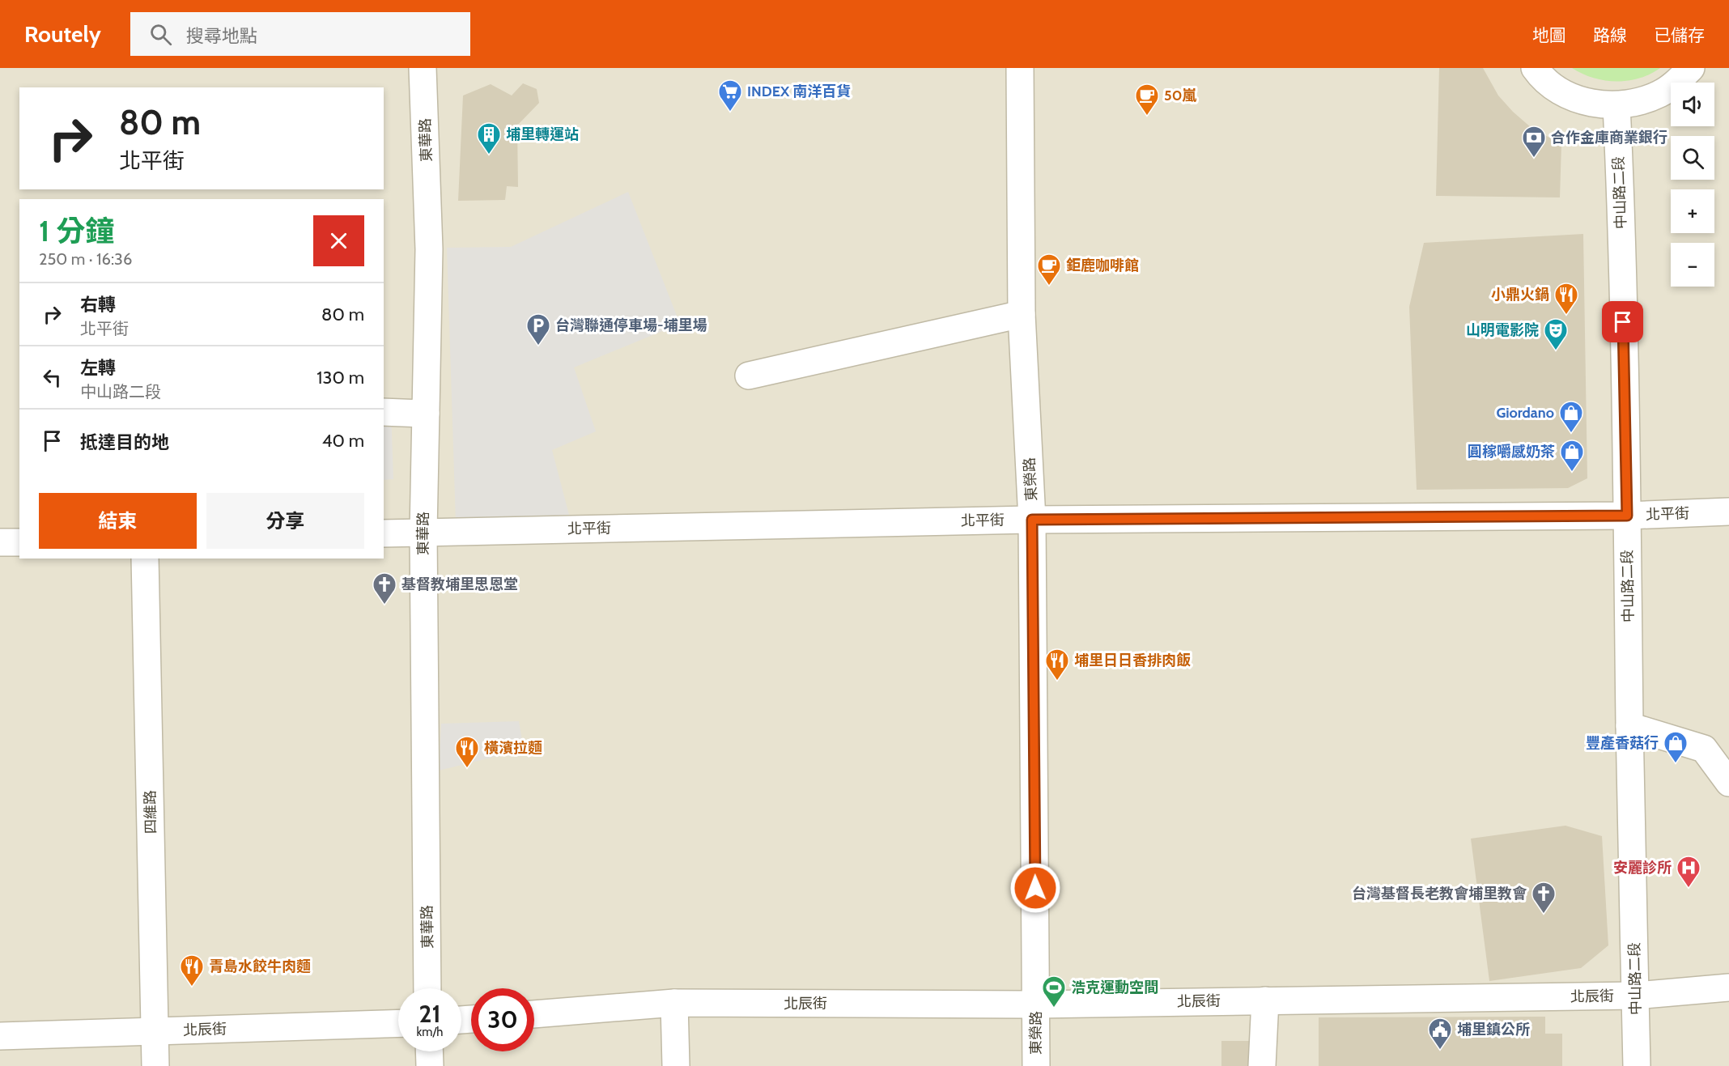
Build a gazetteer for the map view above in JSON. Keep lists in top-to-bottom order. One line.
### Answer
{"streets":{"street":["東華路","中山路二段","東榮路","北平街","四維路","北辰街"]},"crossings":[["東華路","北平街"],["中山路二段","北平街"],["中山路二段","北辰街"],["東榮路","北平街"],["東榮路","北辰街"],["四維路","北辰街"]],"places":{"supermarket":["INDEX 南洋百貨"],"cafe":["50嵐","鉅鹿咖啡館"],"building":["埔里轉運站"],"bank":["合作金庫商業銀行"],"restaurant":["小鼎火鍋","埔里日日香排肉飯","橫濱拉麵","青島水餃牛肉麵"],"parking":["台灣聯通停車場-埔里場"],"theatre":["山明電影院"],"shop":["Giordano","圓稼嚼感奶茶","豐產香菇行"],"church":["基督教埔里思恩堂","台灣基督長老教會埔里教會"],"hospital":["安麗診所"],"sports":["浩克運動空間"],"public building":["埔里鎮公所"]},"page":{"header":"Routely","search":"搜尋地點","nav":["地圖","路線","已儲存"],"map_buttons":["+","−"],"turn":["80 m","北平街"],"heading":["1 分鐘","250 m · 16:36"],"list":[{"name":"右轉","note":"北平街","value":"80 m"},{"name":"左轉","note":"中山路二段","value":"130 m"},{"name":"抵達目的地","value":"40 m"}],"buttons":["結束","分享"],"speed":"21 km/h","limit":"30"}}
